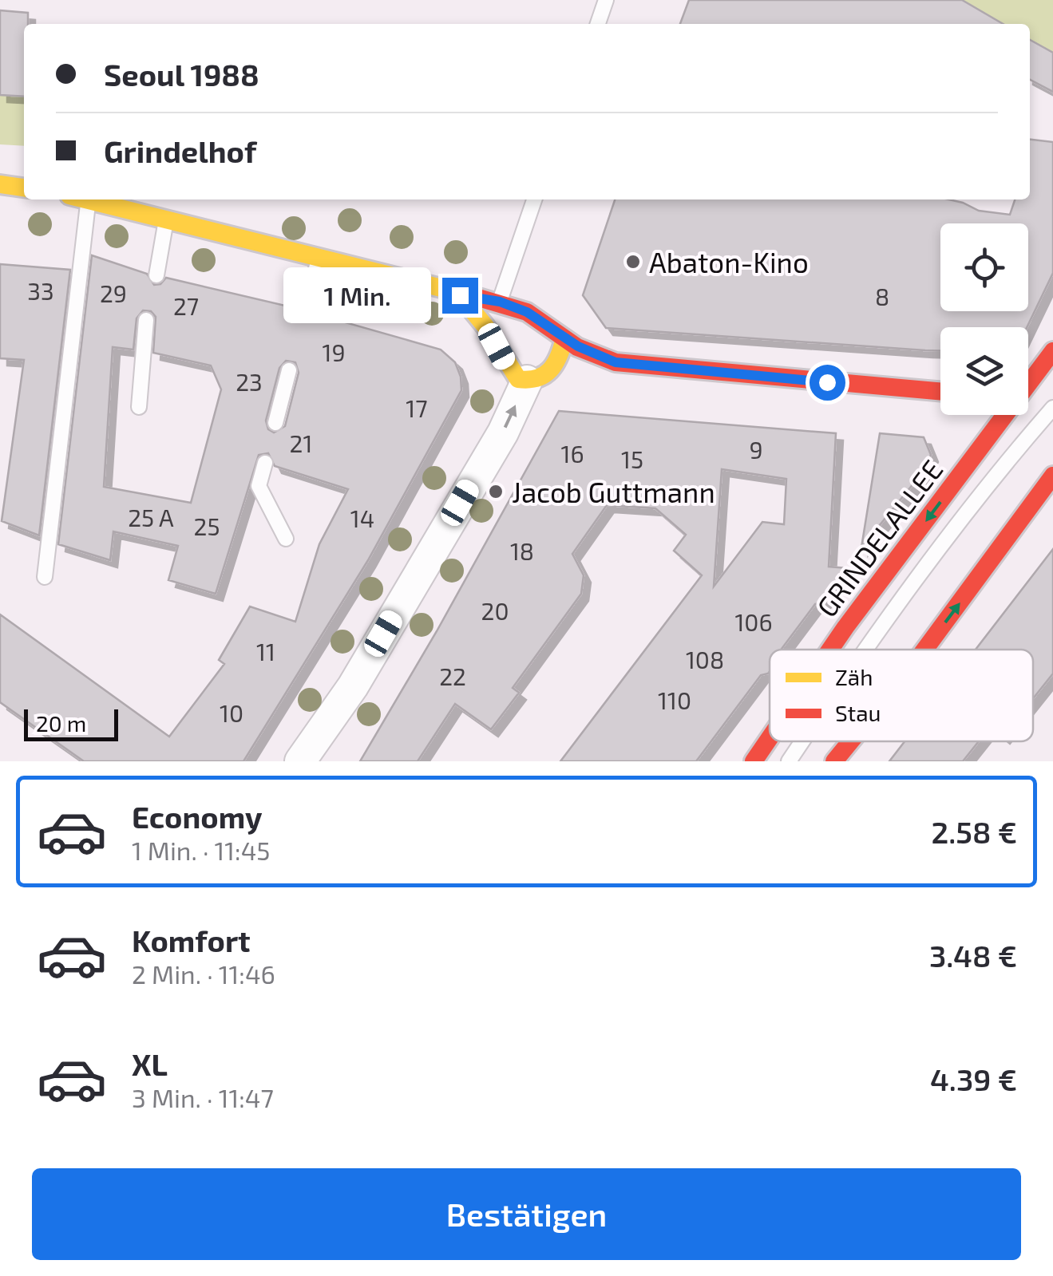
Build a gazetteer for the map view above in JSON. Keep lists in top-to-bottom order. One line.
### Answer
{"streets":{"street":["GRINDELALLEE"]},"places":["Abaton-Kino","Jacob Guttmann"],"house_numbers":["33","29","8","27","19","23","17","21","9","16","15","25 A","14","25","18","20","106","11","108","22","110","10"],"legend":["Zäh","Stau"],"scale_bar":"20 m","page":{"banner":["Seoul 1988","Grindelhof"],"bubble":"1 Min.","scale":"20 m","list":[{"name":"Economy","note":"1 Min. · 11:45","value":"2.58 €"},{"name":"Komfort","note":"2 Min. · 11:46","value":"3.48 €"},{"name":"XL","note":"3 Min. · 11:47","value":"4.39 €"}],"buttons":"Bestätigen"}}
